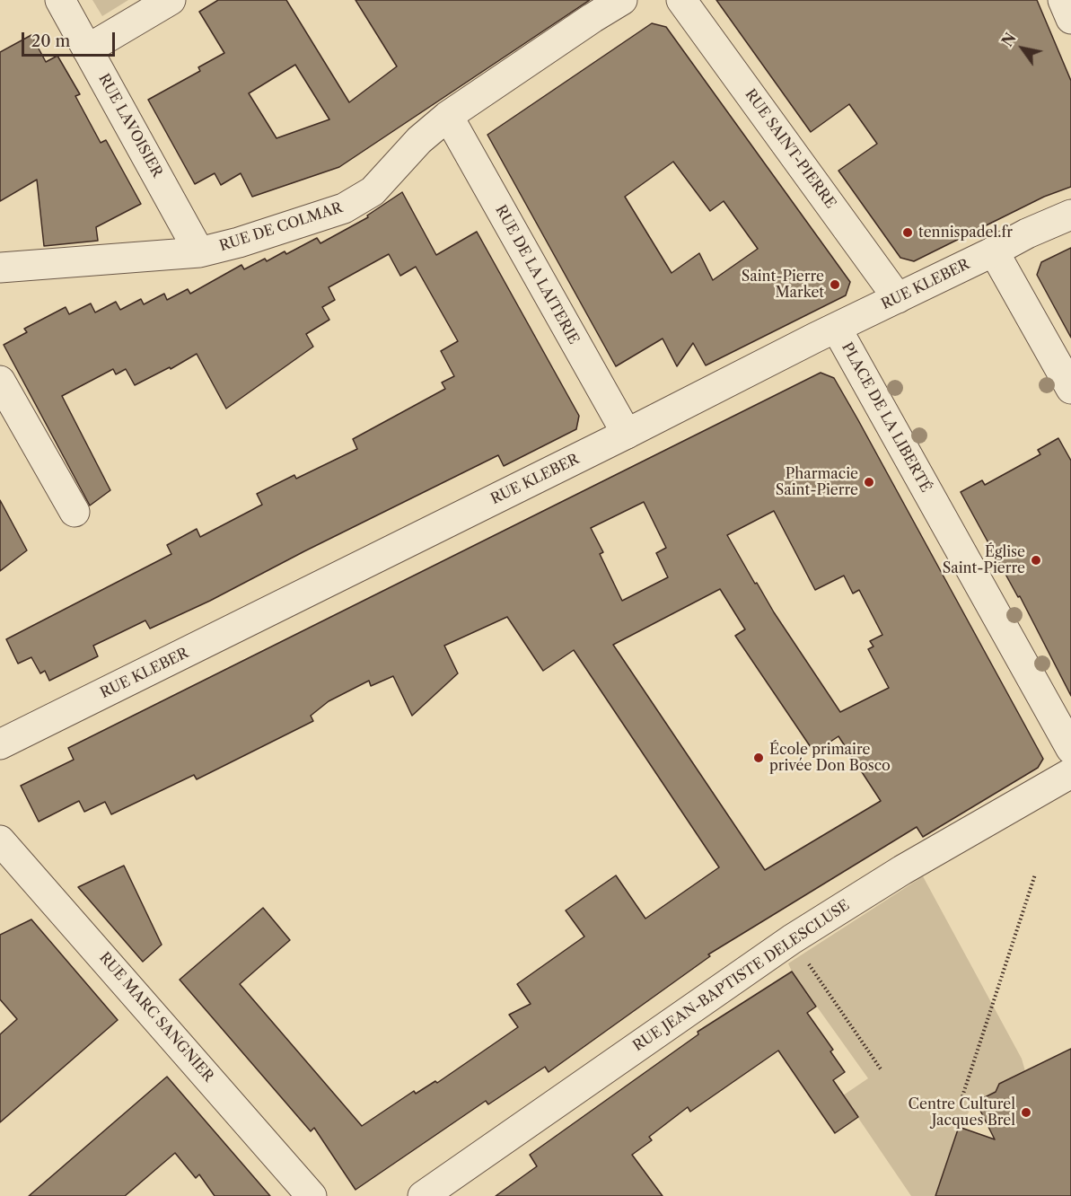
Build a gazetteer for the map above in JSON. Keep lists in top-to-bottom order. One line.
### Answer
{"streets":{"street":["RUE LAVOISIER","RUE SAINT-PIERRE","RUE DE COLMAR","RUE DE LA LAITERIE","RUE KLEBER","PLACE DE LA LIBERTÉ","RUE JEAN-BAPTISTE DELESCLUSE","RUE MARC SANGNIER"]},"crossings":[["RUE LAVOISIER","RUE DE COLMAR"],["RUE SAINT-PIERRE","RUE KLEBER"],["RUE DE COLMAR","RUE DE LA LAITERIE"],["RUE DE LA LAITERIE","RUE KLEBER"],["RUE KLEBER","PLACE DE LA LIBERTÉ"]],"places":["tennispadel.fr","Saint-Pierre Market","Pharmacie Saint-Pierre","Église Saint-Pierre","École primaire privée Don Bosco","Centre Culturel Jacques Brel"],"scale_bar":"20 m","north":"top left"}
